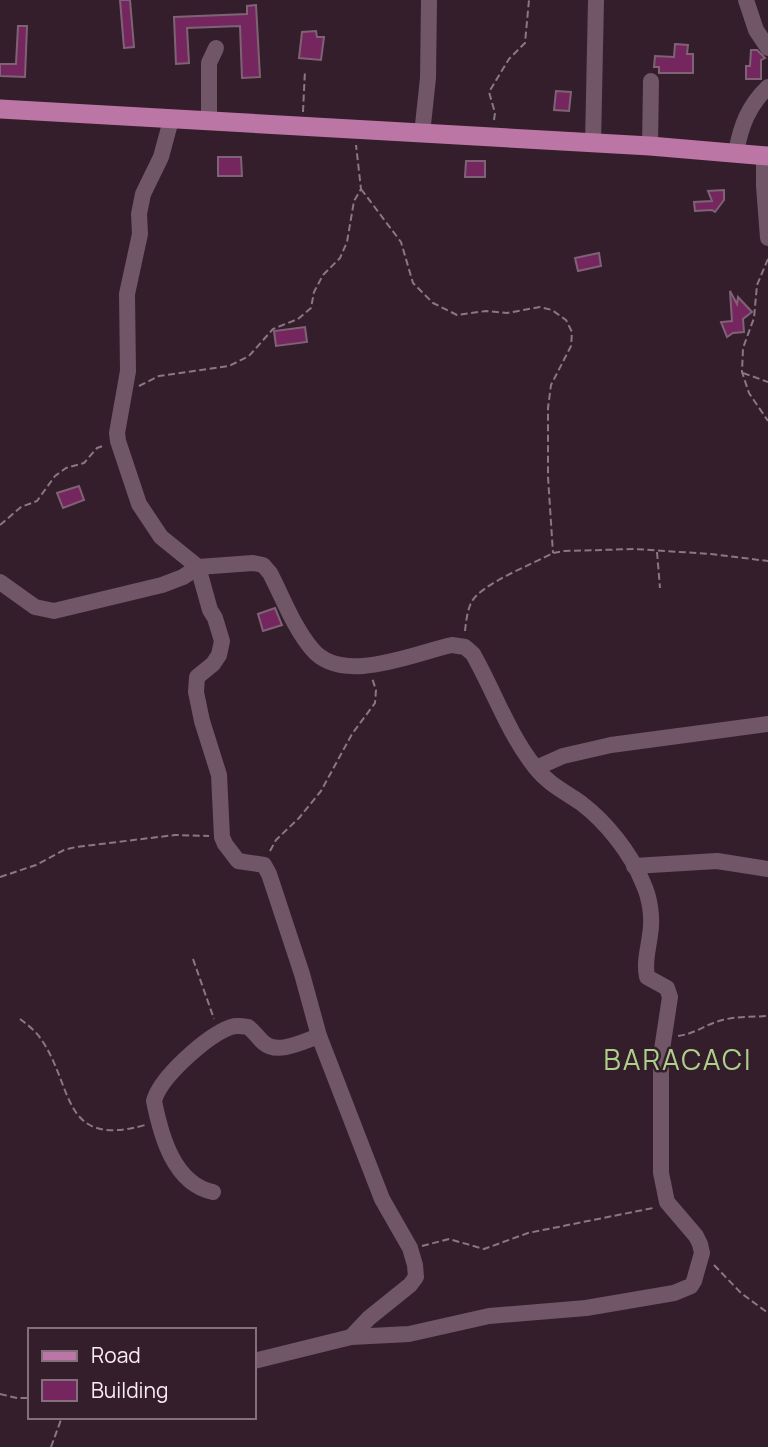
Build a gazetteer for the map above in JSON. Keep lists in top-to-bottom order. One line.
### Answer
{"districts":["BARACACI"],"legend":["Road","Building"]}
